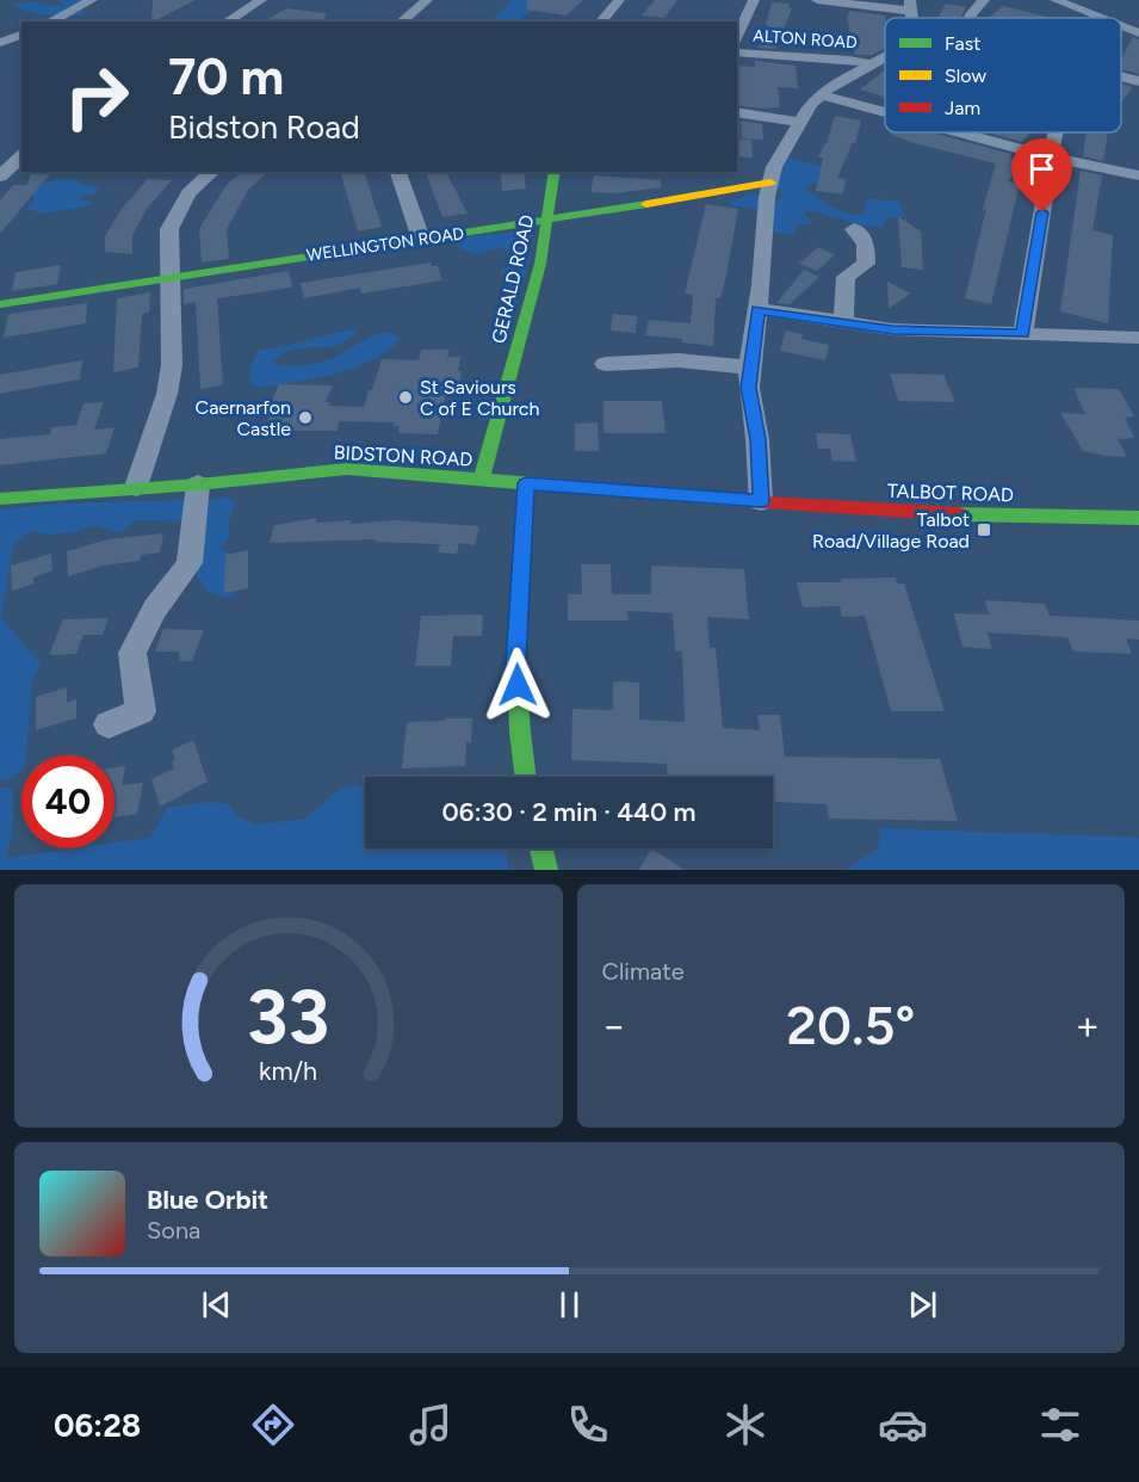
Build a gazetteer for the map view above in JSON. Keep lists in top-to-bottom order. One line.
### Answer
{"streets":{"street":["ALTON ROAD","WELLINGTON ROAD","GERALD ROAD","BIDSTON ROAD","TALBOT ROAD"]},"crossings":[["WELLINGTON ROAD","GERALD ROAD"],["GERALD ROAD","BIDSTON ROAD"],["BIDSTON ROAD","TALBOT ROAD"]],"places":{"other":["St Saviours C of E Church","Caernarfon Castle"],"transit":["Talbot Road/Village Road"]},"legend":["Fast","Slow","Jam"],"page":{"turn":["70 m","Bidston Road"],"limit":"40","trip":"06:30 · 2 min · 440 m","tile":"Climate","heat":["−","20.5°","+"],"song":["Blue Orbit","Sona"],"tabs":"06:28","gauge":["33","km/h"]}}
